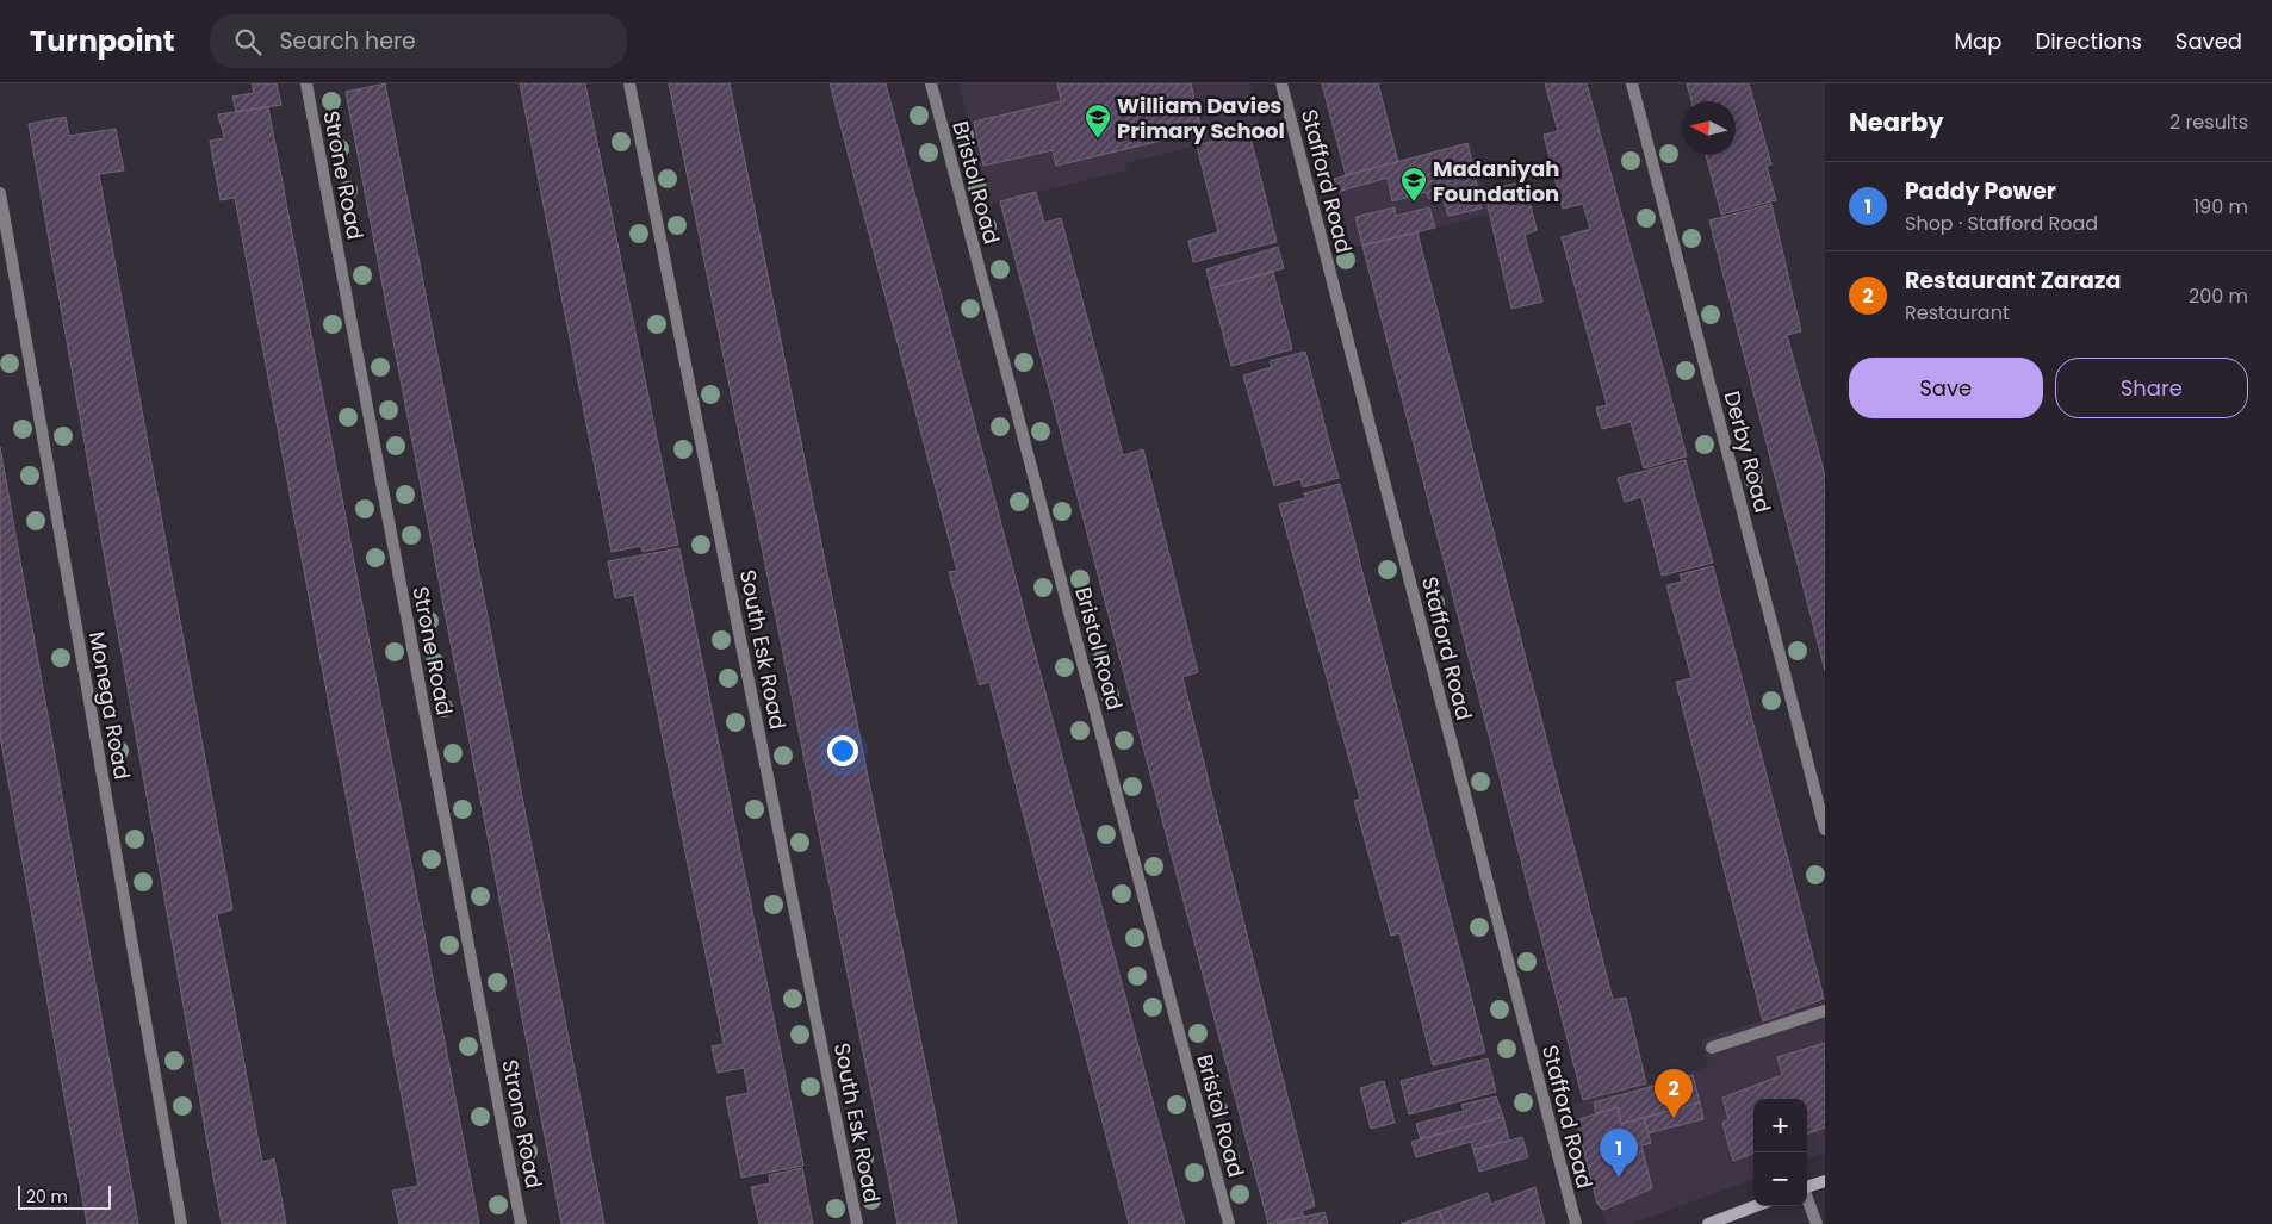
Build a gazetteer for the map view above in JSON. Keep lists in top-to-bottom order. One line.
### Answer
{"streets":{"street":["Strone Road","Stafford Road","Bristol Road","Derby Road","South Esk Road","Monega Road"]},"places":{"school or university":["William Davies Primary School","Madaniyah Foundation"]},"scale_bar":"20 m","north":"left","page":{"header":"Turnpoint","search":"Search here","nav":["Map","Directions","Saved"],"heading":["Nearby","2 results"],"list":[{"mark":"1","name":"Paddy Power","note":"Shop · Stafford Road","value":"190 m"},{"mark":"2","name":"Restaurant Zaraza","note":"Restaurant","value":"200 m"}],"buttons":["Save","Share"],"pins":["2","1"],"map_buttons":["+","−"],"scale":"20 m"}}
